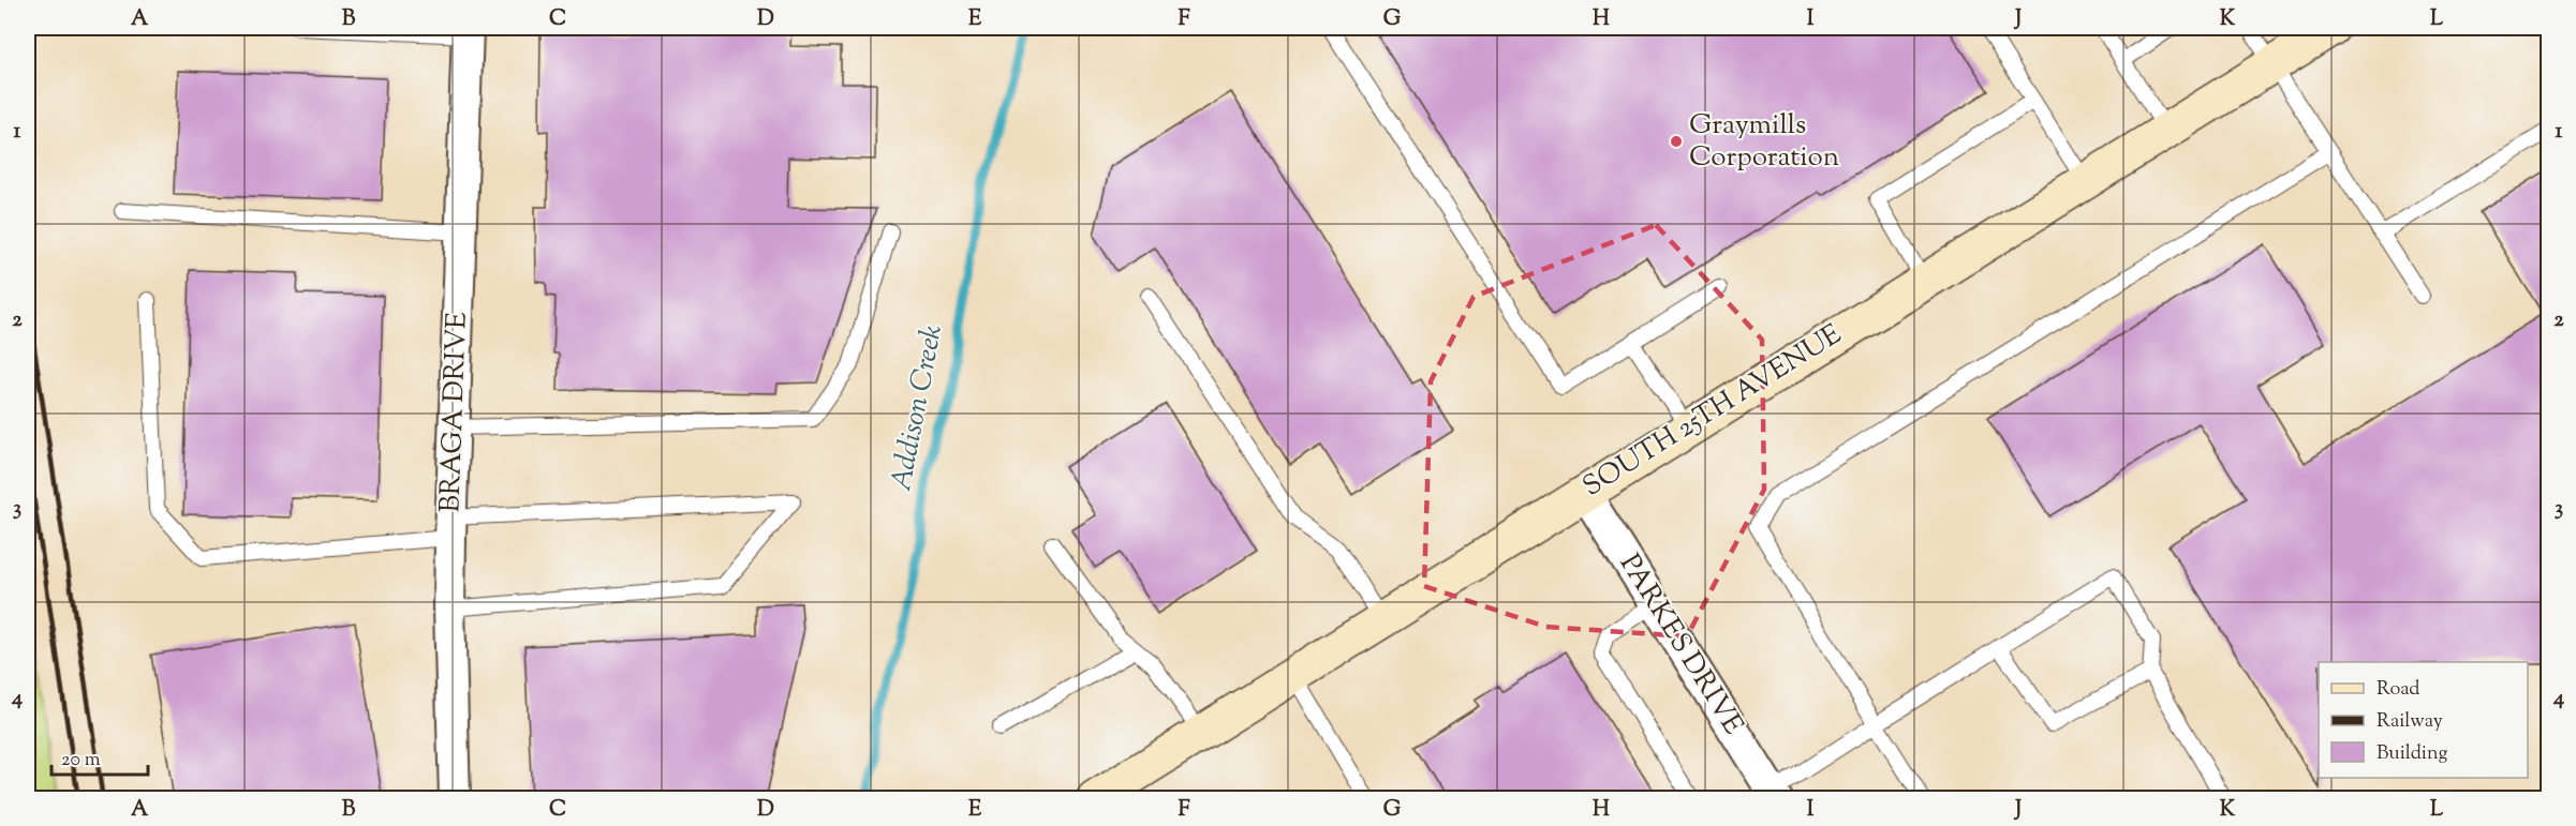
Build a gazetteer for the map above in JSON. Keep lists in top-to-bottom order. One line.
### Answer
{"streets":{"main road":["SOUTH 25TH AVENUE"],"street":["BRAGA DRIVE","PARKES DRIVE"]},"crossings":[["SOUTH 25TH AVENUE","PARKES DRIVE"]],"water":["Addison Creek"],"places":["Graymills Corporation"],"legend":["Road","Railway","Building"],"scale_bar":"20 m","grid":{"columns":["A","B","C","D","E","F","G","H","I","J","K","L"],"rows":["1","2","3","4"]}}
